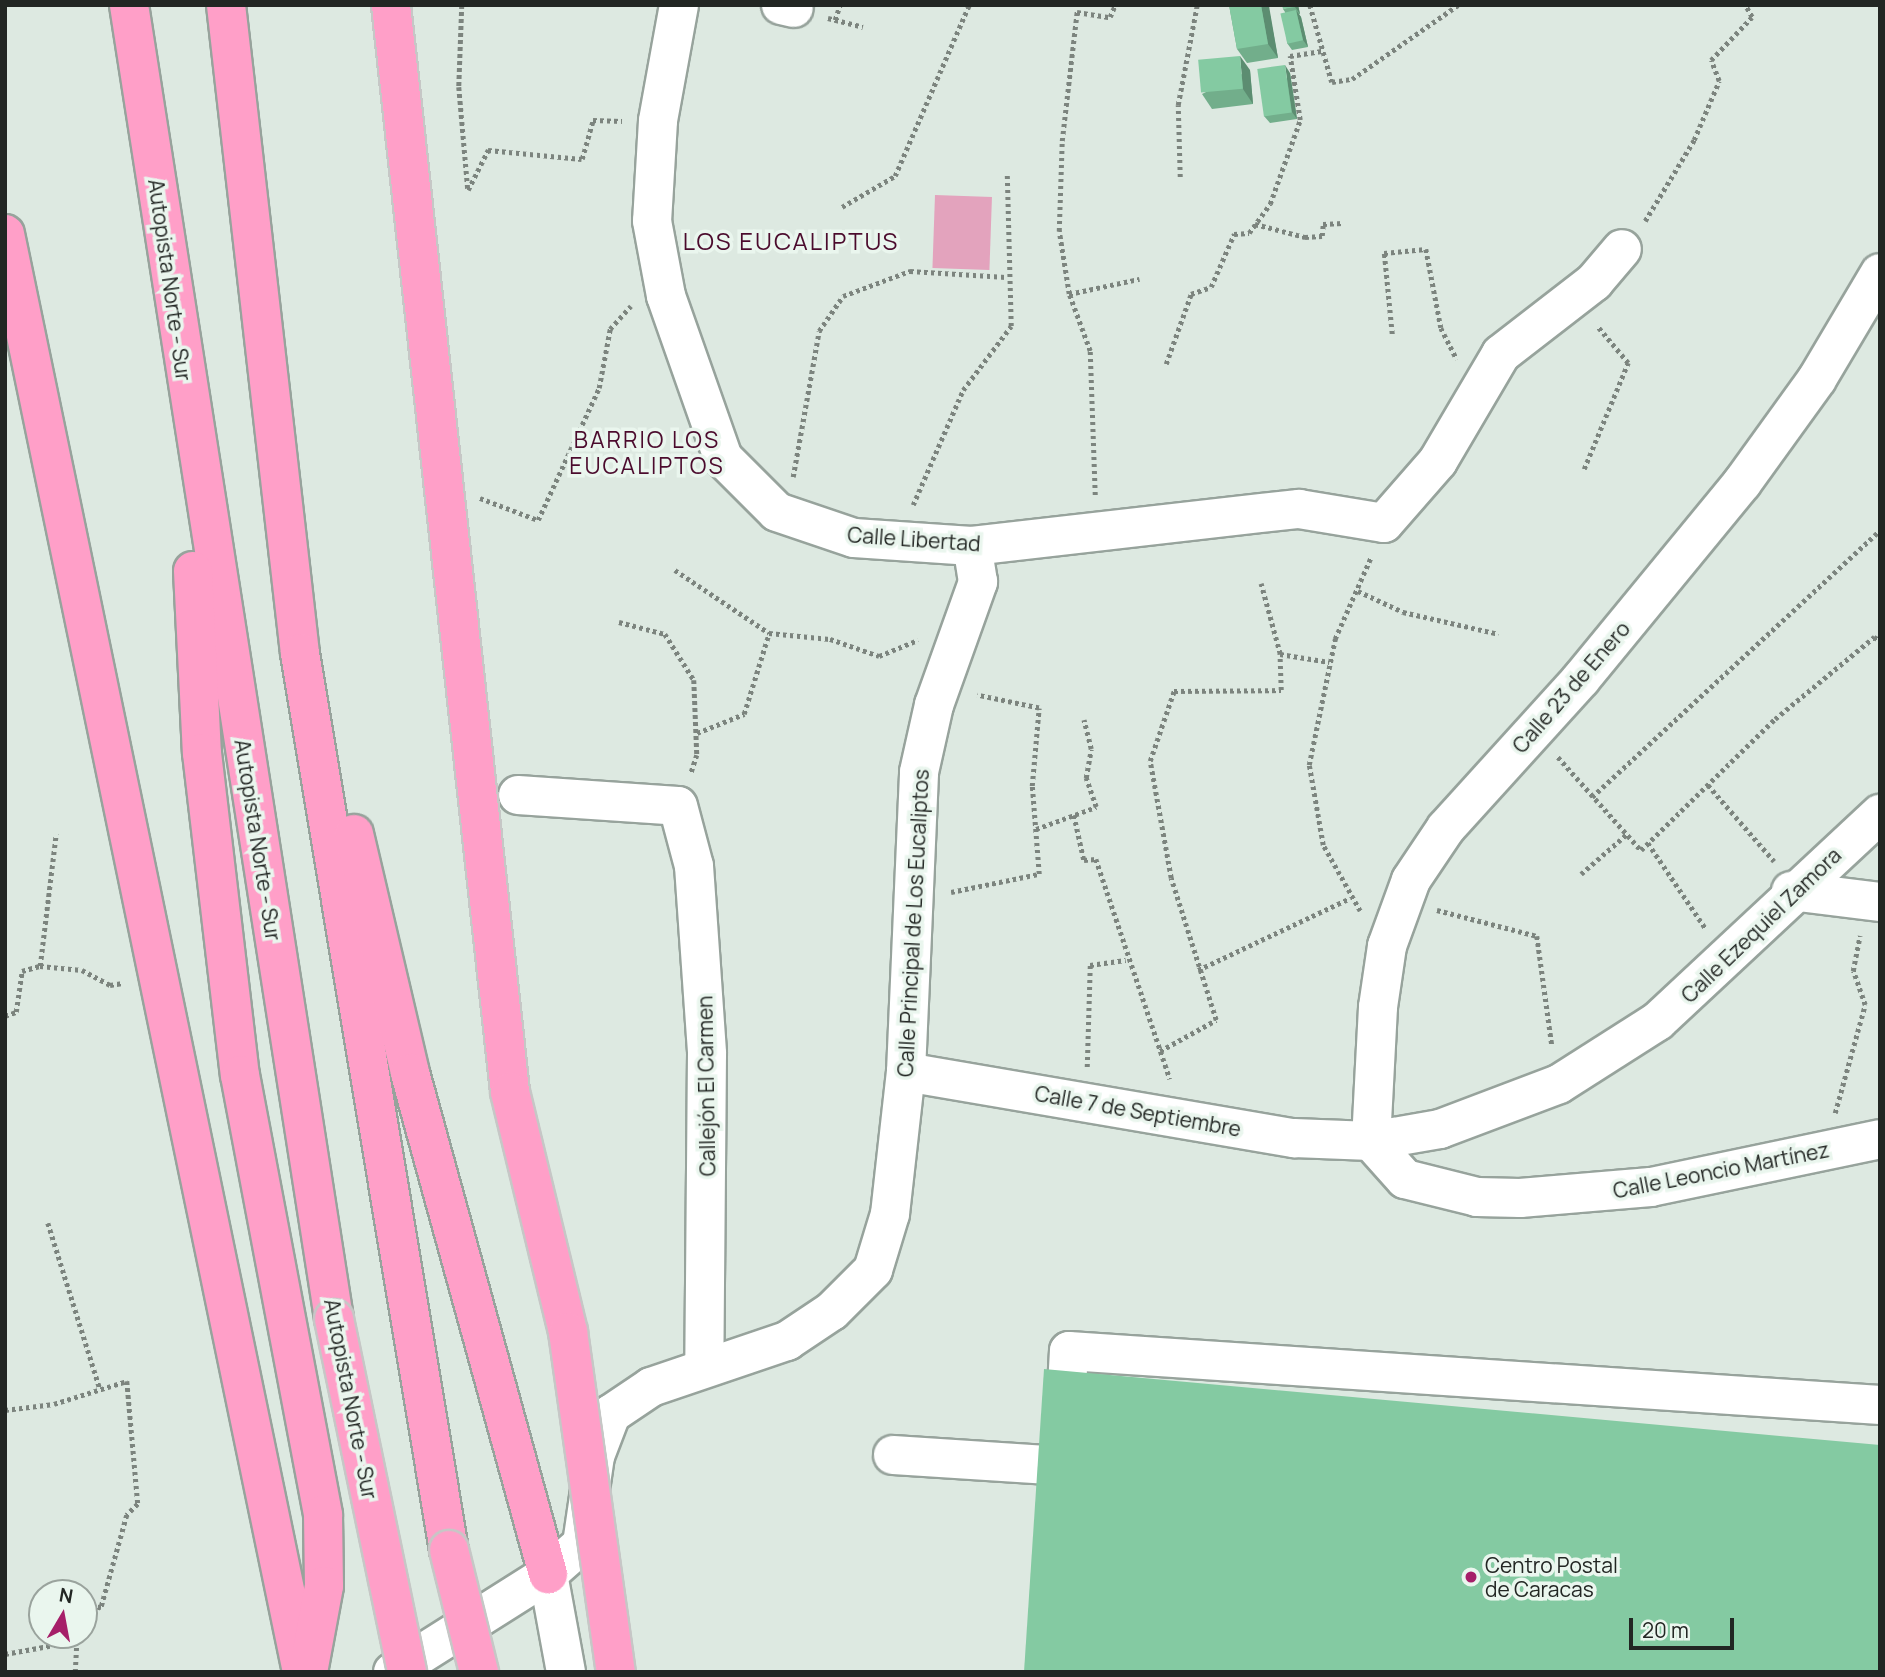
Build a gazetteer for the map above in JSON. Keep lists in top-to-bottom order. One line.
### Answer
{"streets":{"highway":["Autopista Norte - Sur"],"street":["Calle Libertad","Calle 23 de Enero","Calle Principal de Los Eucaliptos","Calle Ezequiel Zamora","Callejón El Carmen","Calle 7 de Septiembre","Calle Leoncio Martínez"]},"crossings":[["Calle Libertad","Calle Principal de Los Eucaliptos"],["Calle 23 de Enero","Calle Ezequiel Zamora"],["Calle 23 de Enero","Calle 7 de Septiembre"],["Calle 23 de Enero","Calle Leoncio Martínez"],["Calle Principal de Los Eucaliptos","Callejón El Carmen"],["Calle Principal de Los Eucaliptos","Calle 7 de Septiembre"],["Calle Ezequiel Zamora","Calle 7 de Septiembre"],["Calle Ezequiel Zamora","Calle Leoncio Martínez"],["Calle 7 de Septiembre","Calle Leoncio Martínez"]],"districts":["LOS EUCALIPTUS","BARRIO LOS EUCALIPTOS"],"places":["Centro Postal de Caracas"],"scale_bar":"20 m","north":"top"}
